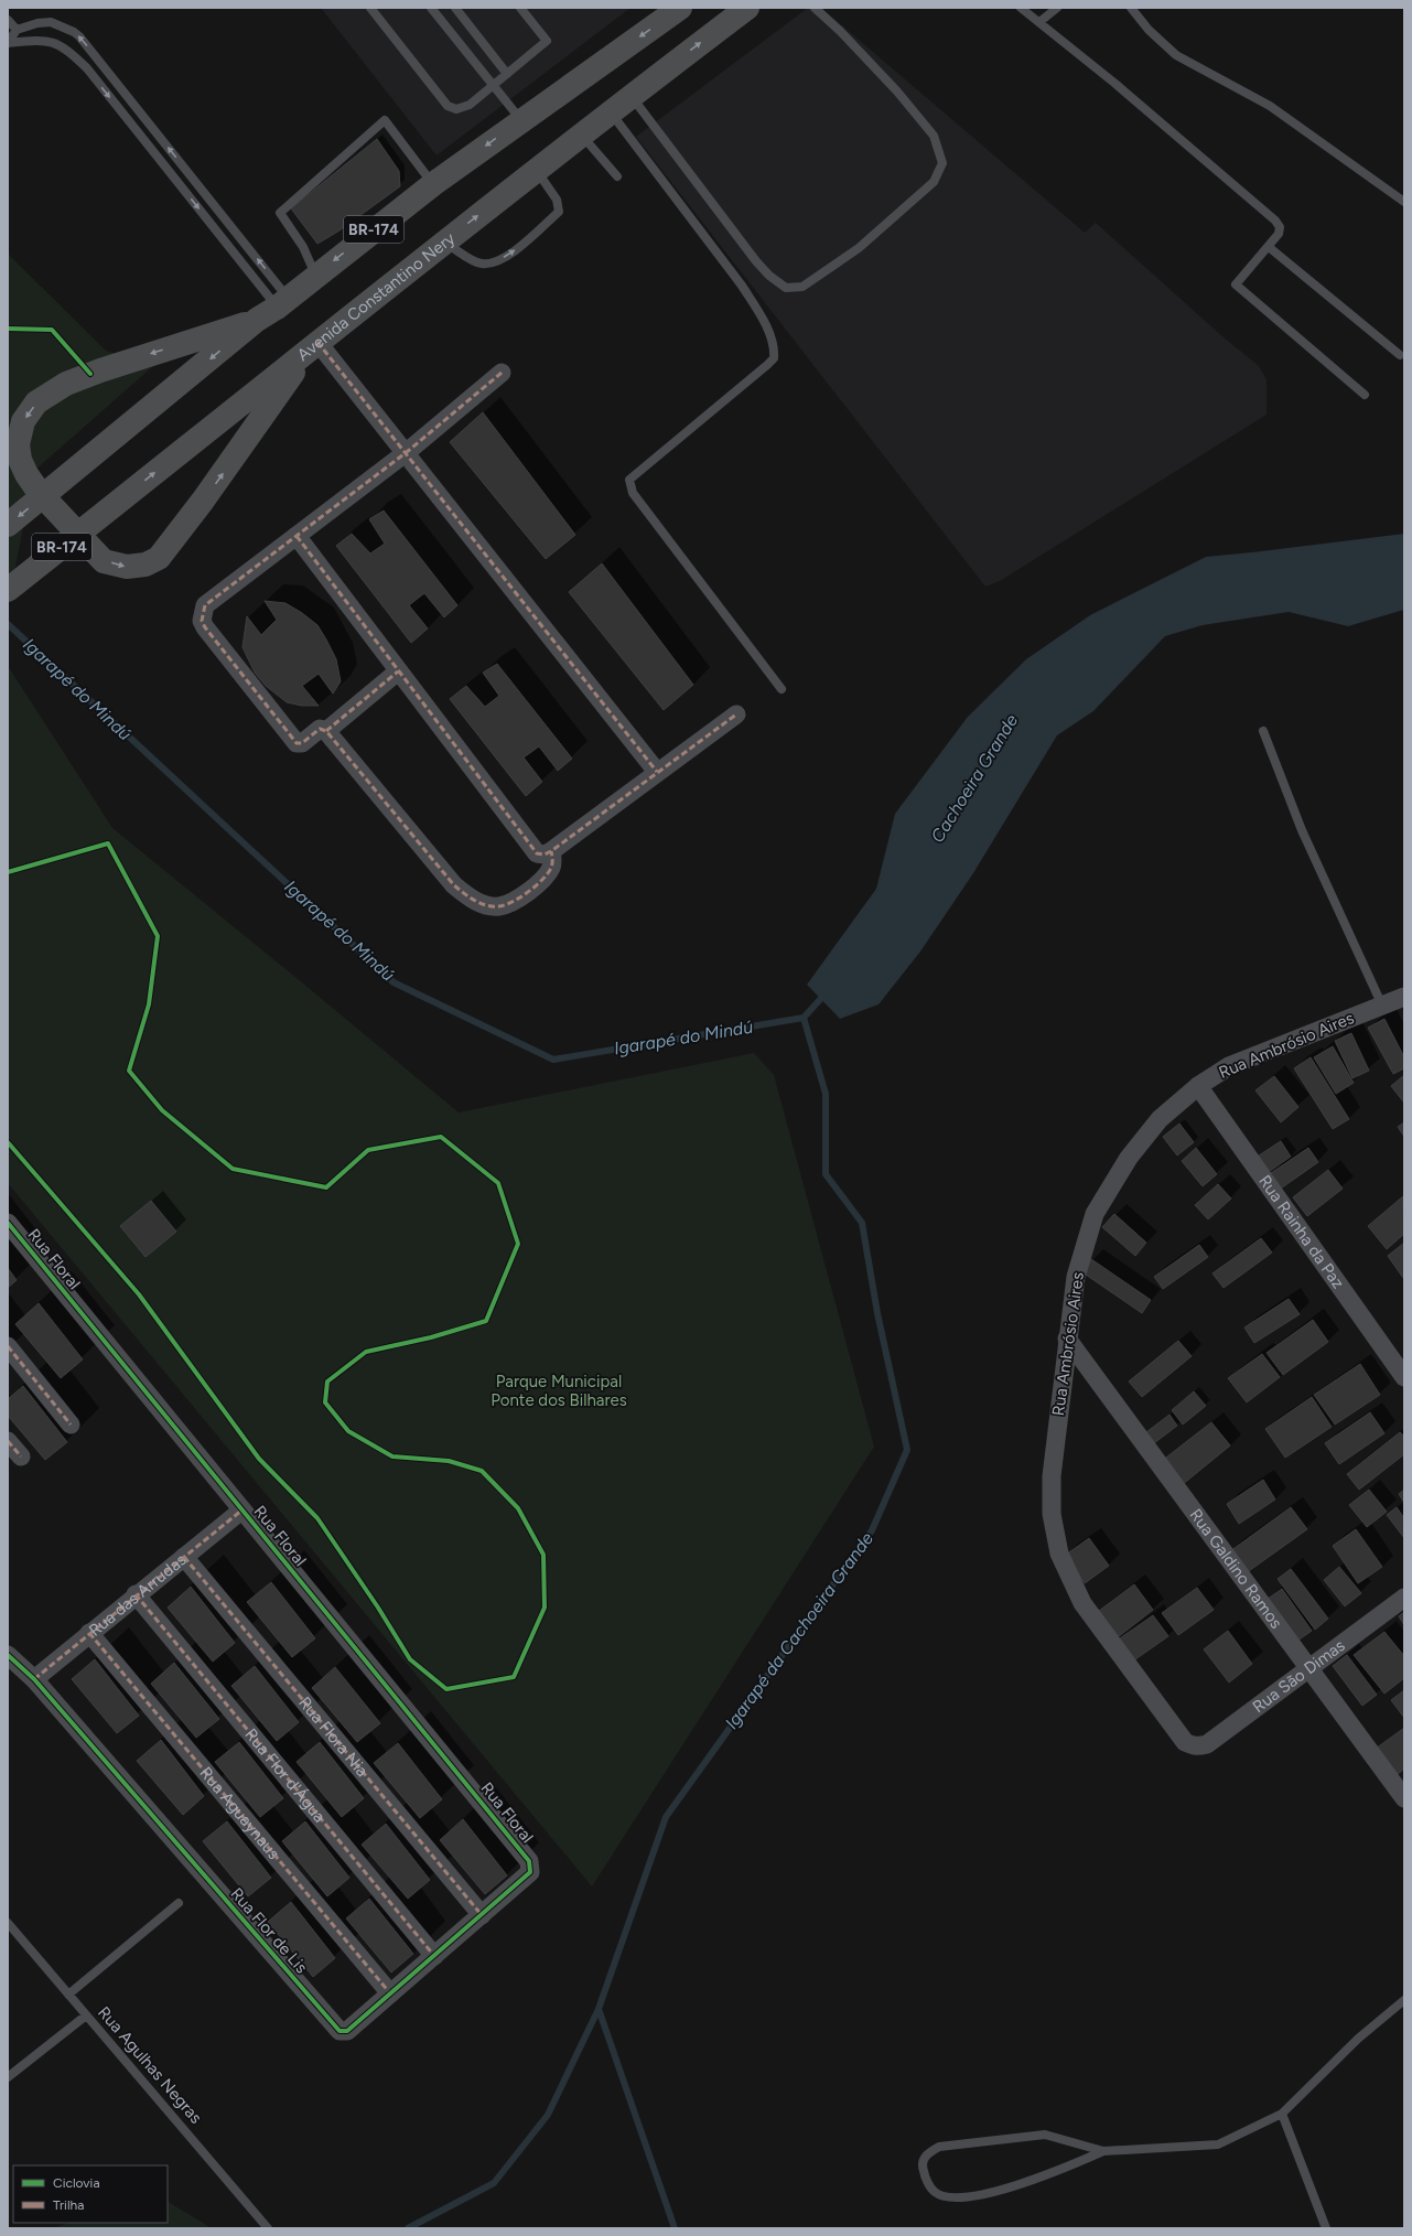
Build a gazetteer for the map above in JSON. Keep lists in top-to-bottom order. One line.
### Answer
{"streets":{"highway":["BR-174","Avenida Constantino Nery"],"street":["Rua Ambrósio Aires","Rua Rainha da Paz","Rua Floral","Rua Galdino Ramos","Rua das Arrudas","Rua São Dimas","Rua Flora Nia","Rua Flor d'Água","Rua Aguaynaus","Rua Flor de Lis"],"lane":["Rua Agulhas Negras"]},"crossings":[["Rua Ambrósio Aires","Rua Rainha da Paz"],["Rua Ambrósio Aires","Rua Galdino Ramos"],["Rua Ambrósio Aires","Rua São Dimas"],["Rua Floral","Rua das Arrudas"],["Rua Floral","Rua Flor de Lis"],["Rua Galdino Ramos","Rua São Dimas"],["Rua das Arrudas","Rua Flora Nia"],["Rua das Arrudas","Rua Flor d'Água"],["Rua das Arrudas","Rua Aguaynaus"],["Rua das Arrudas","Rua Flor de Lis"],["Rua Flora Nia","Rua Flor de Lis"],["Rua Flor d'Água","Rua Flor de Lis"],["Rua Aguaynaus","Rua Flor de Lis"]],"water":["Igarapé do Mindú","Cachoeira Grande","Igarapé da Cachoeira Grande"],"parks":["Parque Municipal Ponte dos Bilhares"],"legend":["Ciclovia","Trilha"]}
